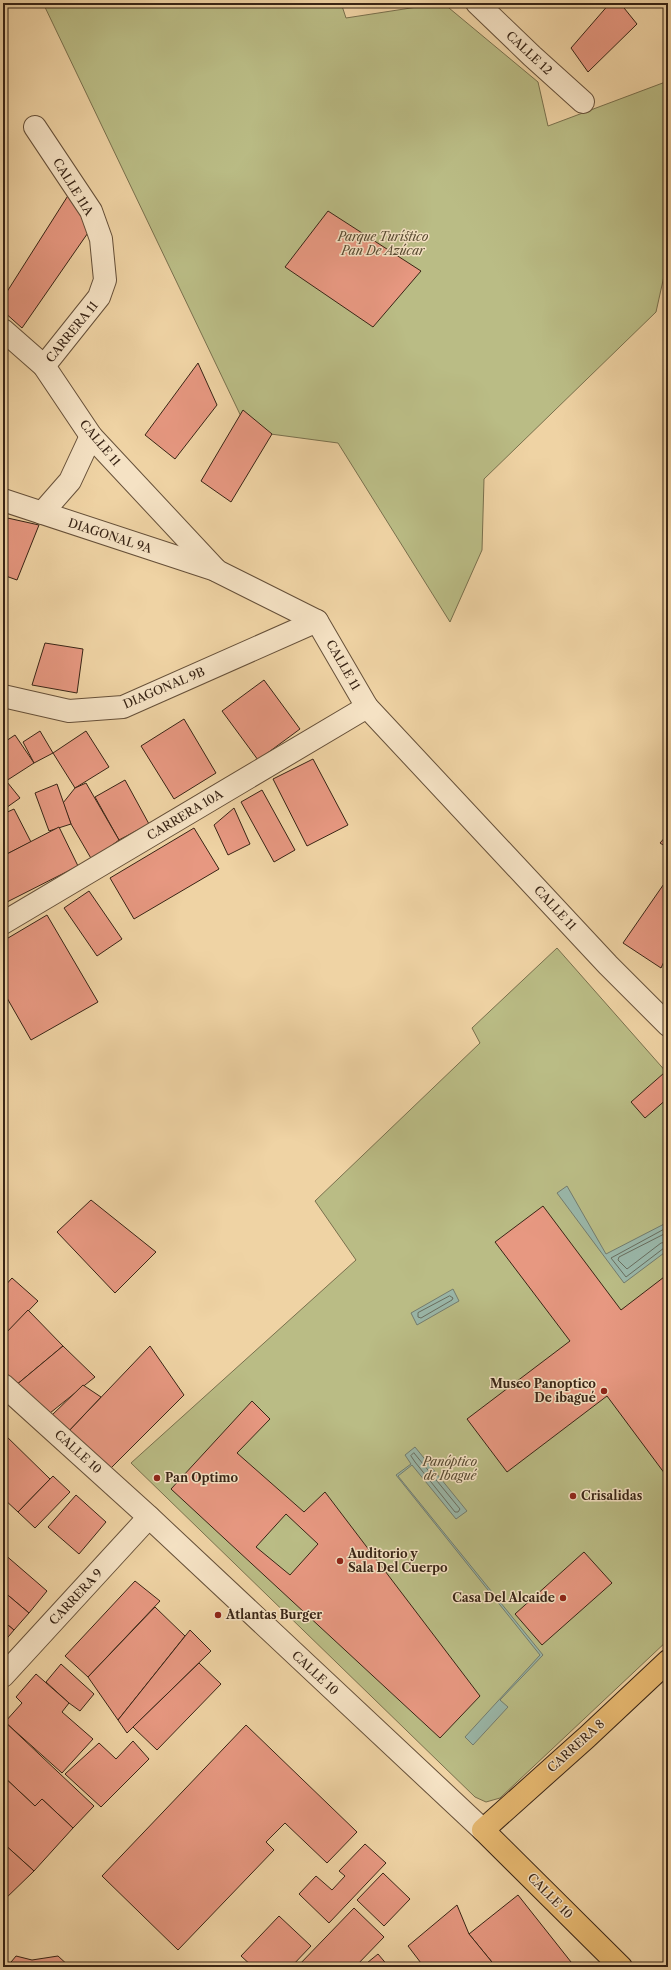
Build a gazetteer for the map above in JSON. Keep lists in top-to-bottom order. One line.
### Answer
{"streets":{"main road":["CALLE 10","CARRERA 8"],"street":["CALLE 12","CALLE 11A","CARRERA 11","CALLE 11","DIAGONAL 9A","DIAGONAL 9B","CARRERA 10A","CARRERA 9"]},"crossings":[["CALLE 11A","CARRERA 11"],["CARRERA 11","CALLE 11"],["CALLE 11","DIAGONAL 9A"],["CALLE 11","DIAGONAL 9B"],["CALLE 11","CARRERA 10A"],["CALLE 10","CARRERA 9"],["CALLE 10","CARRERA 8"]],"parks":["Parque Turístico Pan De Azúcar","Panóptico de Ibagué"],"places":["Museo Panoptico De ibagué","Pan Optimo","Crisalidas","Auditorio y Sala Del Cuerpo","Casa Del Alcaide","Atlantas Burger"]}
